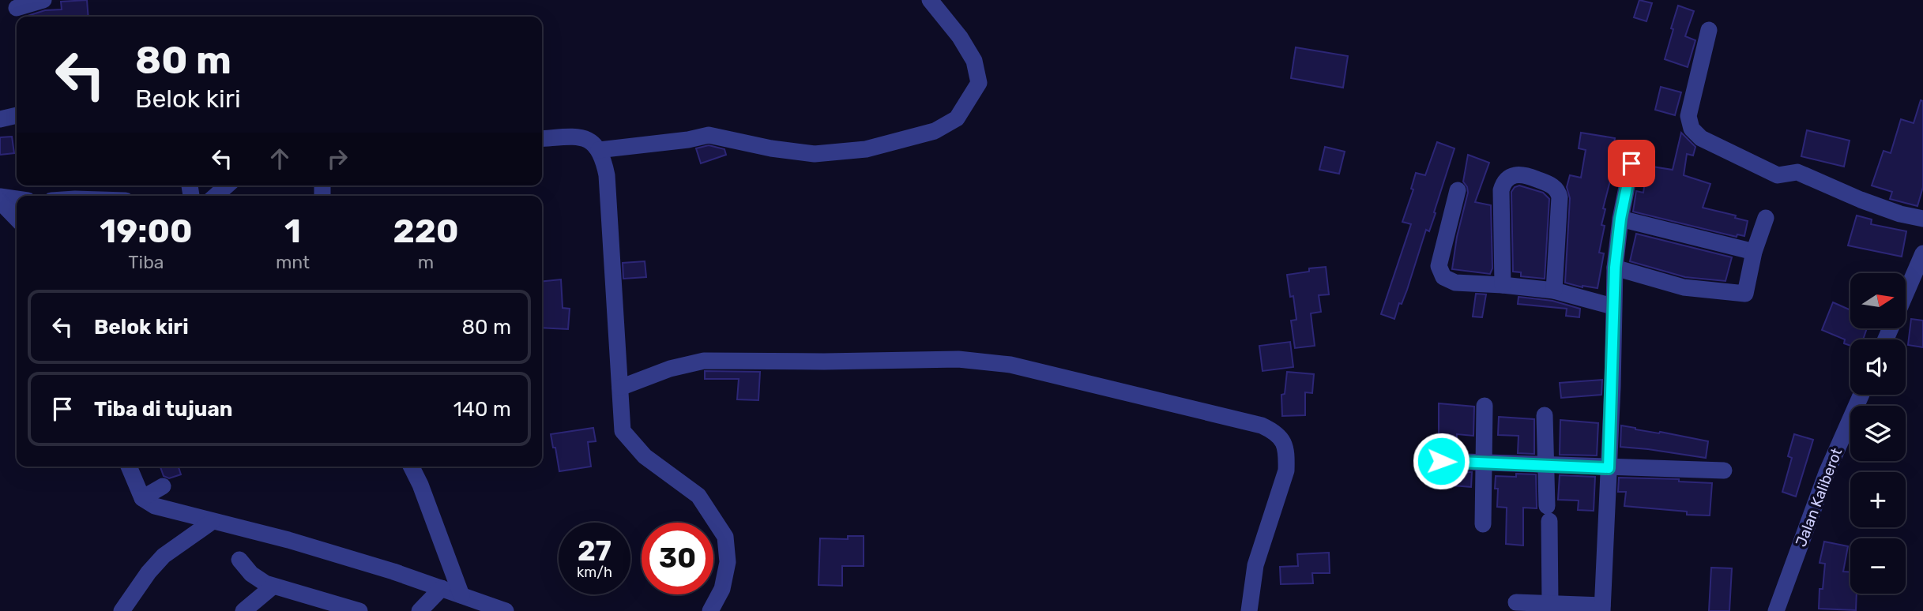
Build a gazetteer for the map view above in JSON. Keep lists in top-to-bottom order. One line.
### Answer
{"streets":{"street":["Jalan Kaliberot"]},"north":"right","page":{"turn":["80 m","Belok kiri"],"eta":["19:00","Tiba","1","mnt","220","m"],"map_buttons":["+","−"],"list":[{"name":"Belok kiri","value":"80 m"},{"name":"Tiba di tujuan","value":"140 m"}],"speed":"27 km/h","limit":"30"}}
